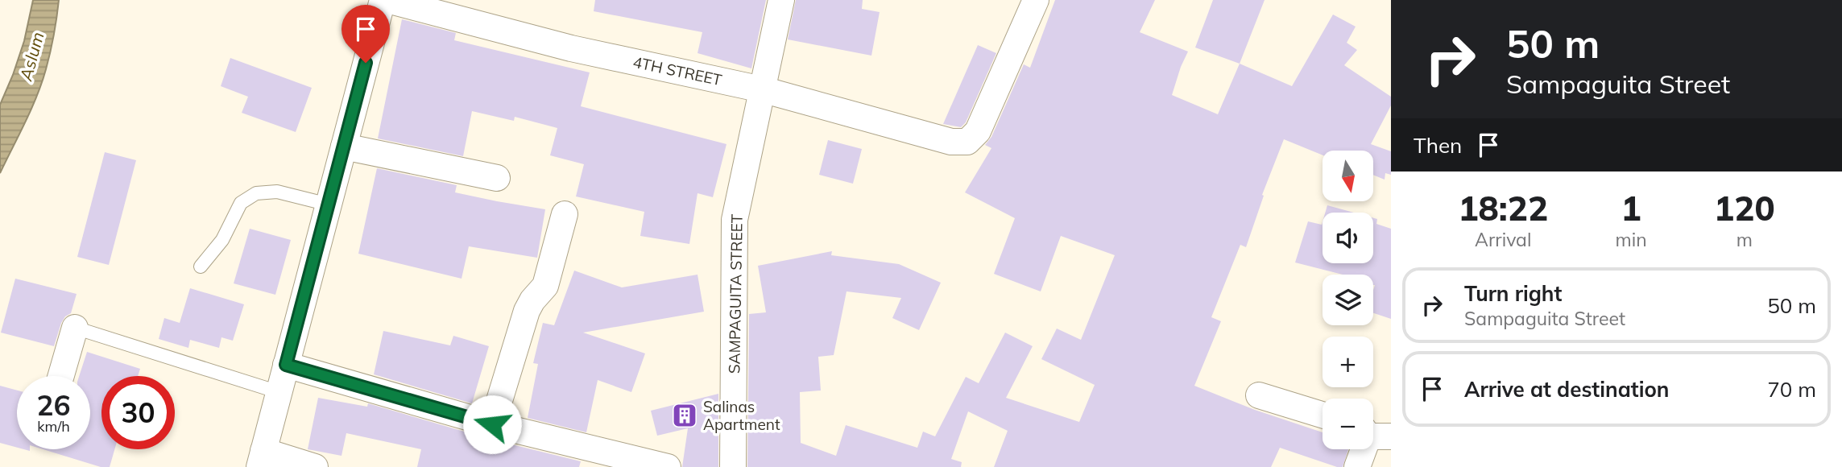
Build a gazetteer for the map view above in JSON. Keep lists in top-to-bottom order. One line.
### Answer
{"streets":{"street":["4TH STREET","SAMPAGUITA STREET"]},"crossings":[["4TH STREET","SAMPAGUITA STREET"]],"water":["Aslum"],"places":{"building":["Salinas Apartment"]},"north":"bottom","page":{"turn":["50 m","Sampaguita Street"],"then":"Then","map_buttons":["+","−"],"eta":["18:22","Arrival","1","min","120","m"],"list":[{"name":"Turn right","note":"Sampaguita Street","value":"50 m"},{"name":"Arrive at destination","value":"70 m"}],"speed":"26 km/h","limit":"30"}}
